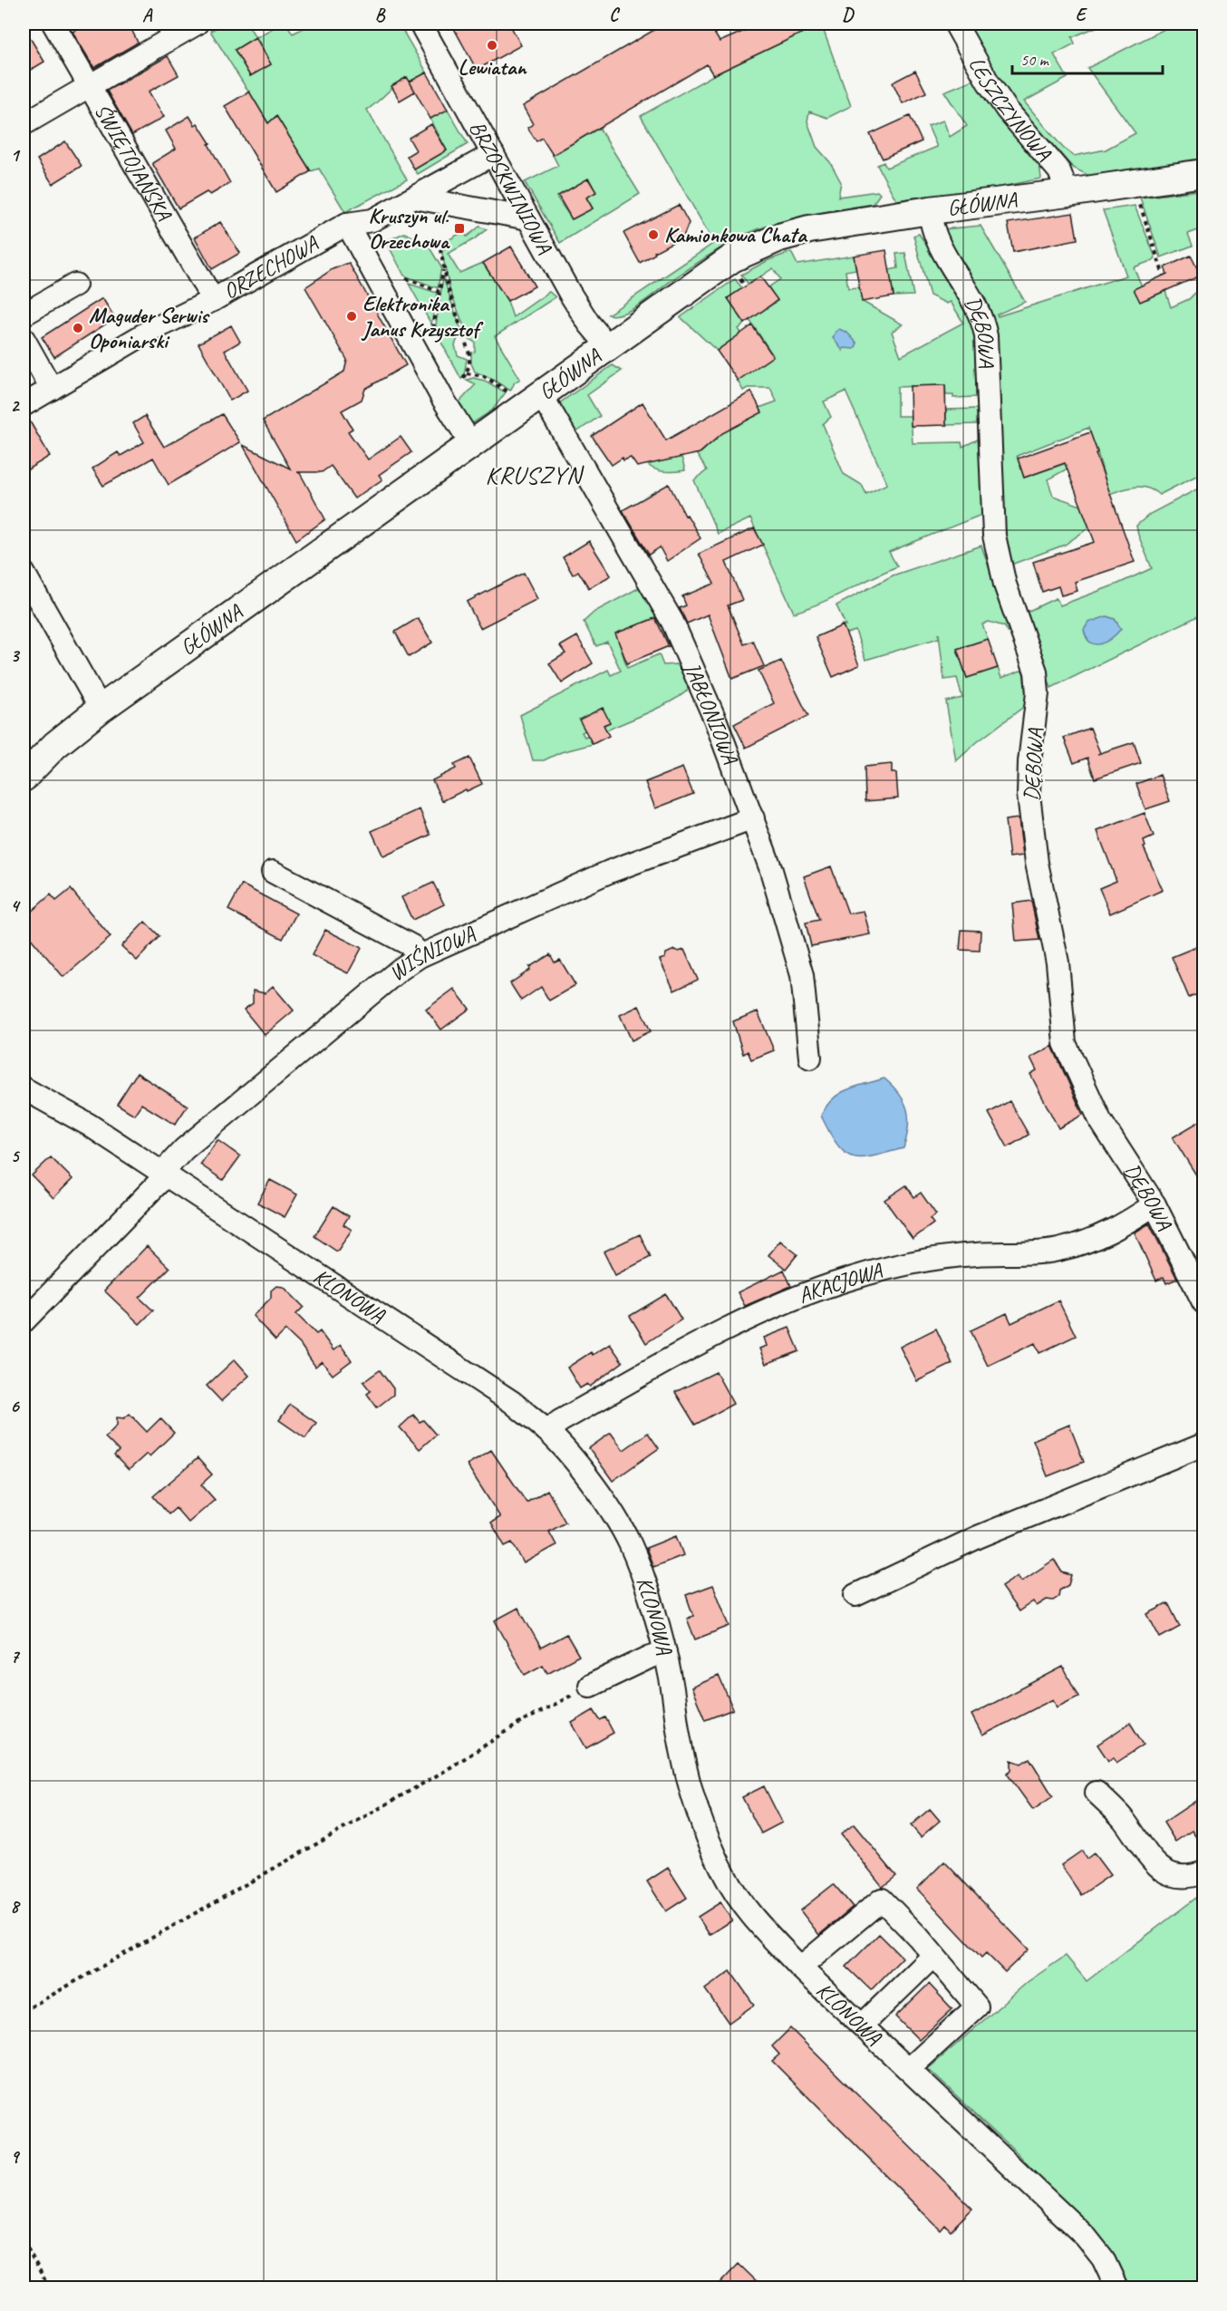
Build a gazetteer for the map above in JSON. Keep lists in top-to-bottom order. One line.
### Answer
{"streets":{"main road":["GŁÓWNA"],"street":["LESZCZYNOWA","ŚWIĘTOJAŃSKA","BRZOSKWINIOWA","ORZECHOWA","DĘBOWA","JABŁONIOWA","WIŚNIOWA","AKACJOWA","KLONOWA"]},"crossings":[["LESZCZYNOWA","GŁÓWNA"],["ŚWIĘTOJAŃSKA","ORZECHOWA"],["BRZOSKWINIOWA","GŁÓWNA"],["BRZOSKWINIOWA","ORZECHOWA"],["GŁÓWNA","DĘBOWA"],["GŁÓWNA","JABŁONIOWA"],["DĘBOWA","AKACJOWA"],["JABŁONIOWA","WIŚNIOWA"],["WIŚNIOWA","KLONOWA"],["AKACJOWA","KLONOWA"]],"districts":["KRUSZYN"],"places":{"other":["Lewiatan","Kamionkowa Chata","Elektronika Janus Krzysztof","Maguder Serwis Oponiarski"],"transit":["Kruszyn ul. Orzechowa"]},"scale_bar":"50 m","grid":{"columns":["A","B","C","D","E"],"rows":["1","2","3","4","5","6","7","8","9"]}}
